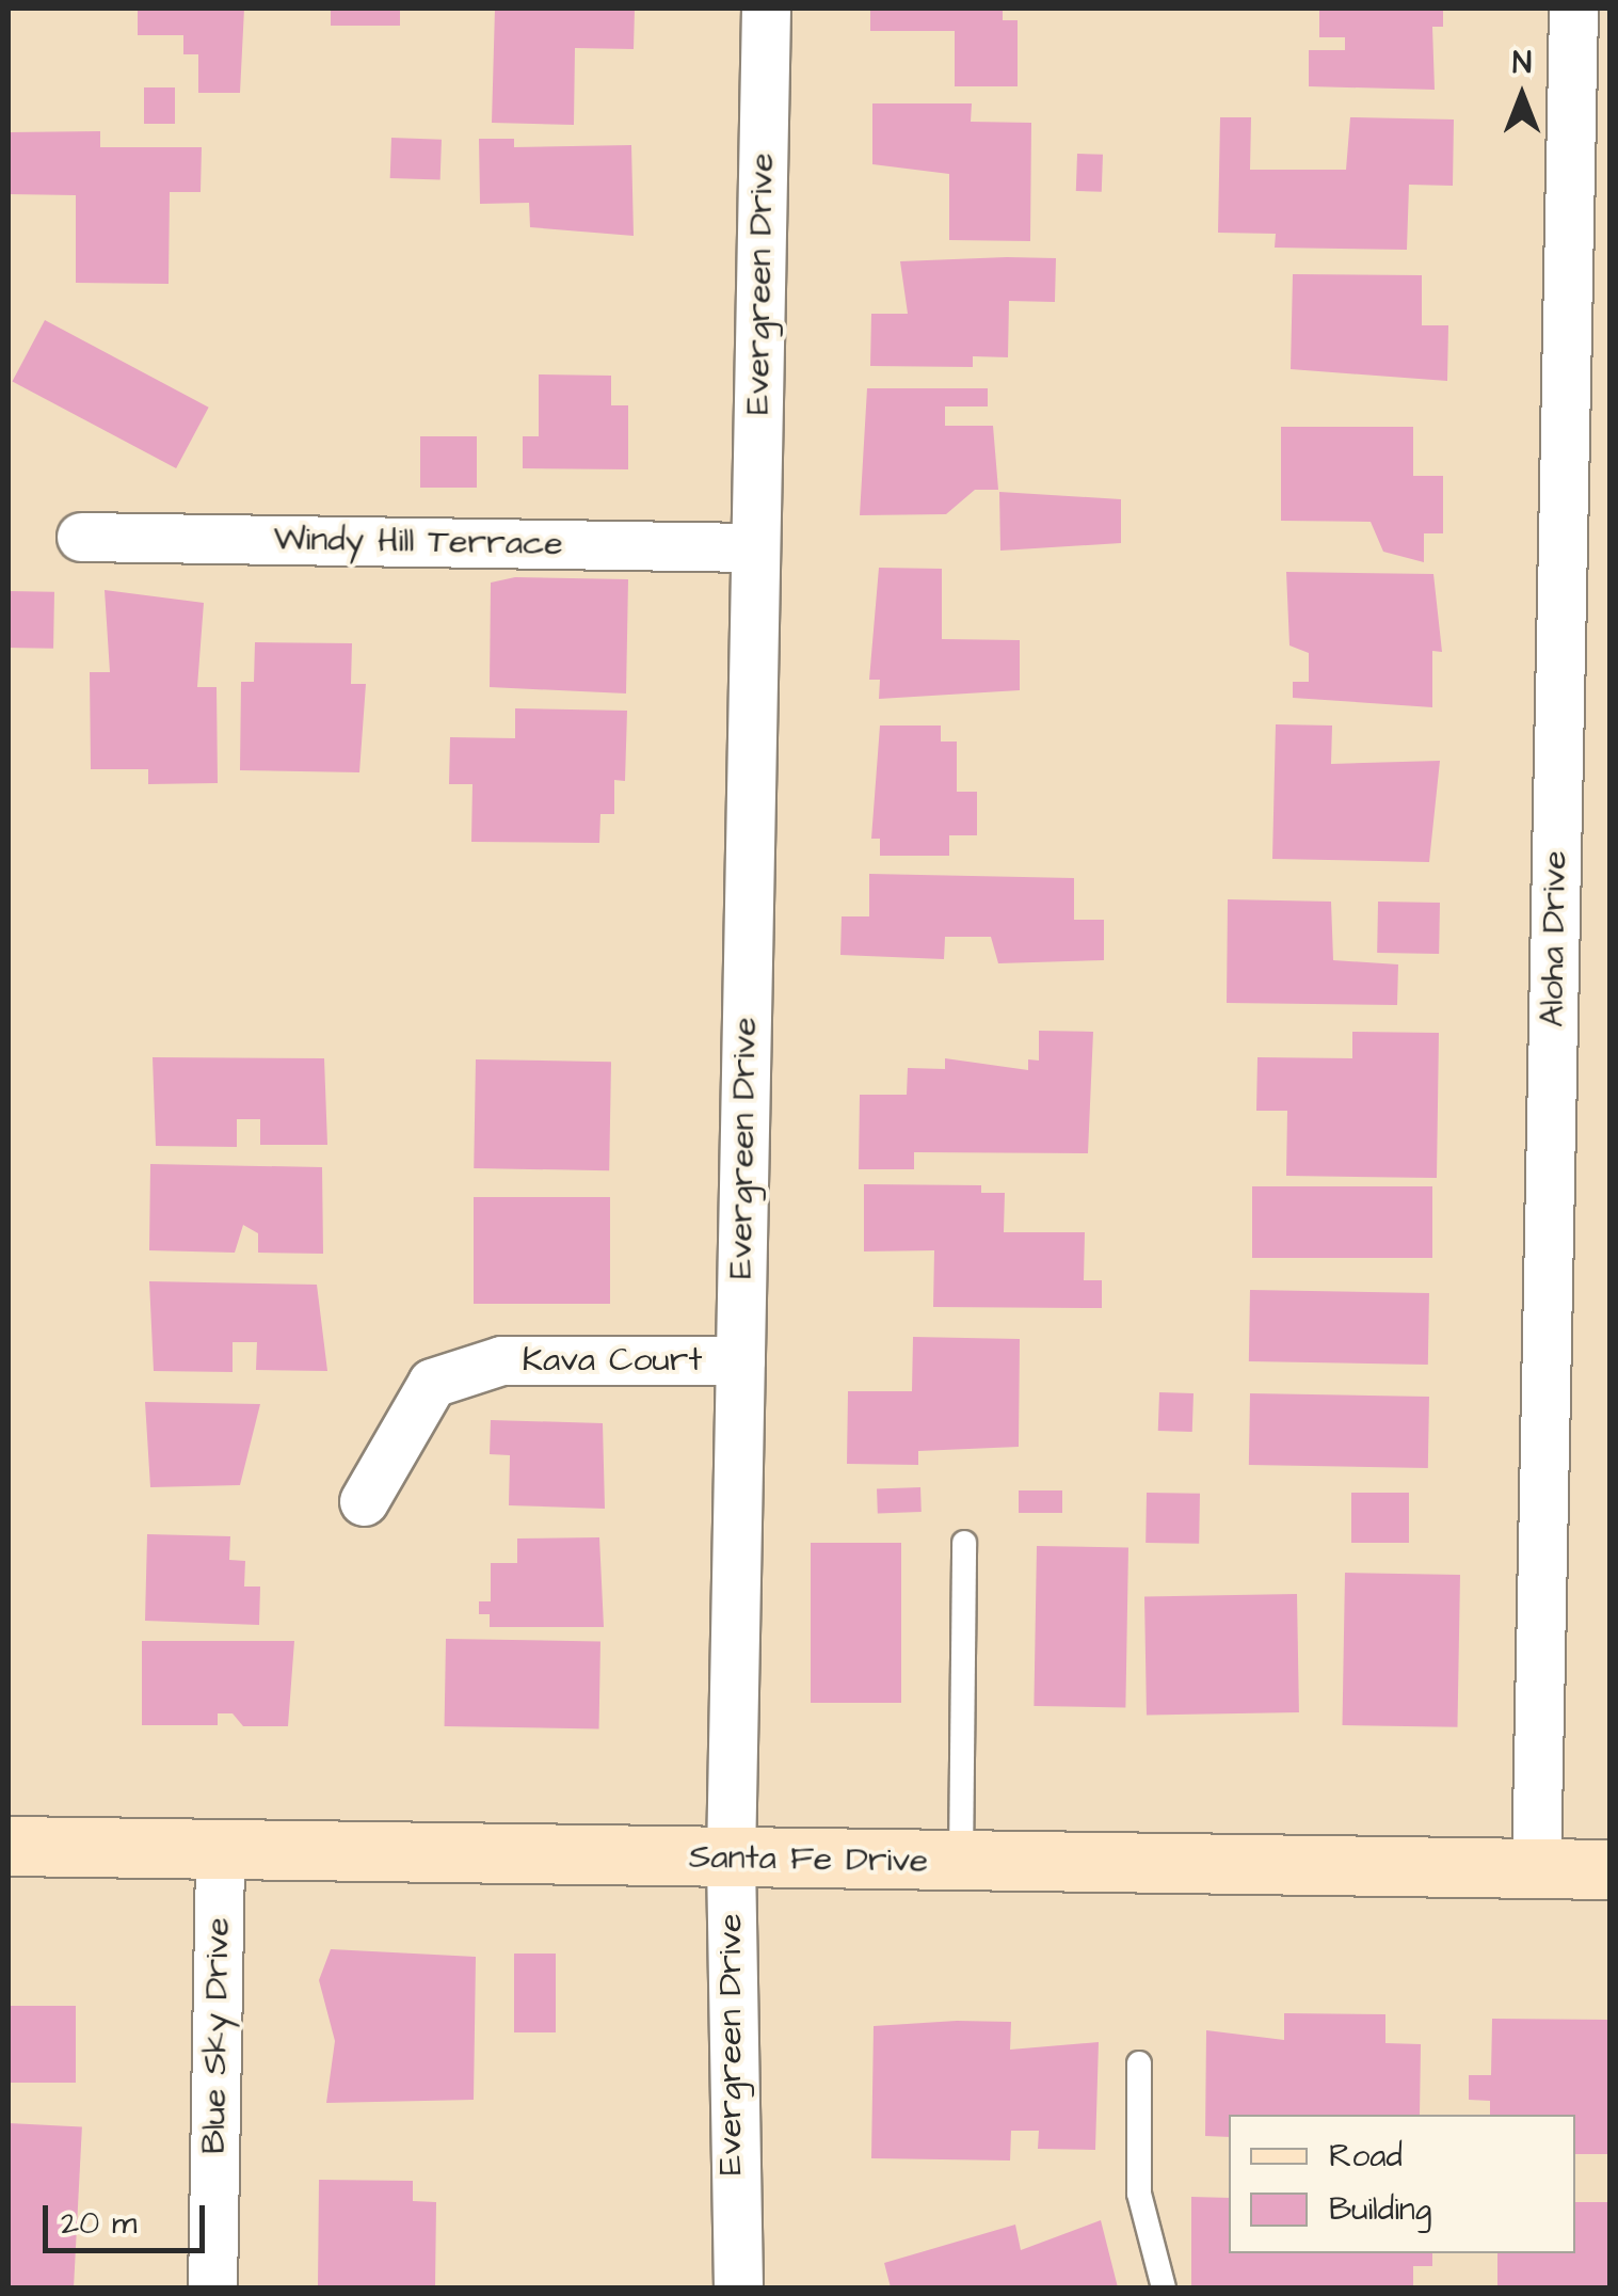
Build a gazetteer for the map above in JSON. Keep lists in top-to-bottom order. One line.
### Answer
{"streets":{"main road":["Santa Fe Drive"],"street":["Evergreen Drive","Windy Hill Terrace","Aloha Drive","Kava Court","Blue Sky Drive"]},"crossings":[["Evergreen Drive","Windy Hill Terrace"],["Evergreen Drive","Kava Court"],["Evergreen Drive","Santa Fe Drive"],["Aloha Drive","Santa Fe Drive"],["Santa Fe Drive","Blue Sky Drive"]],"legend":["Road","Building"],"scale_bar":"20 m","north":"top"}
